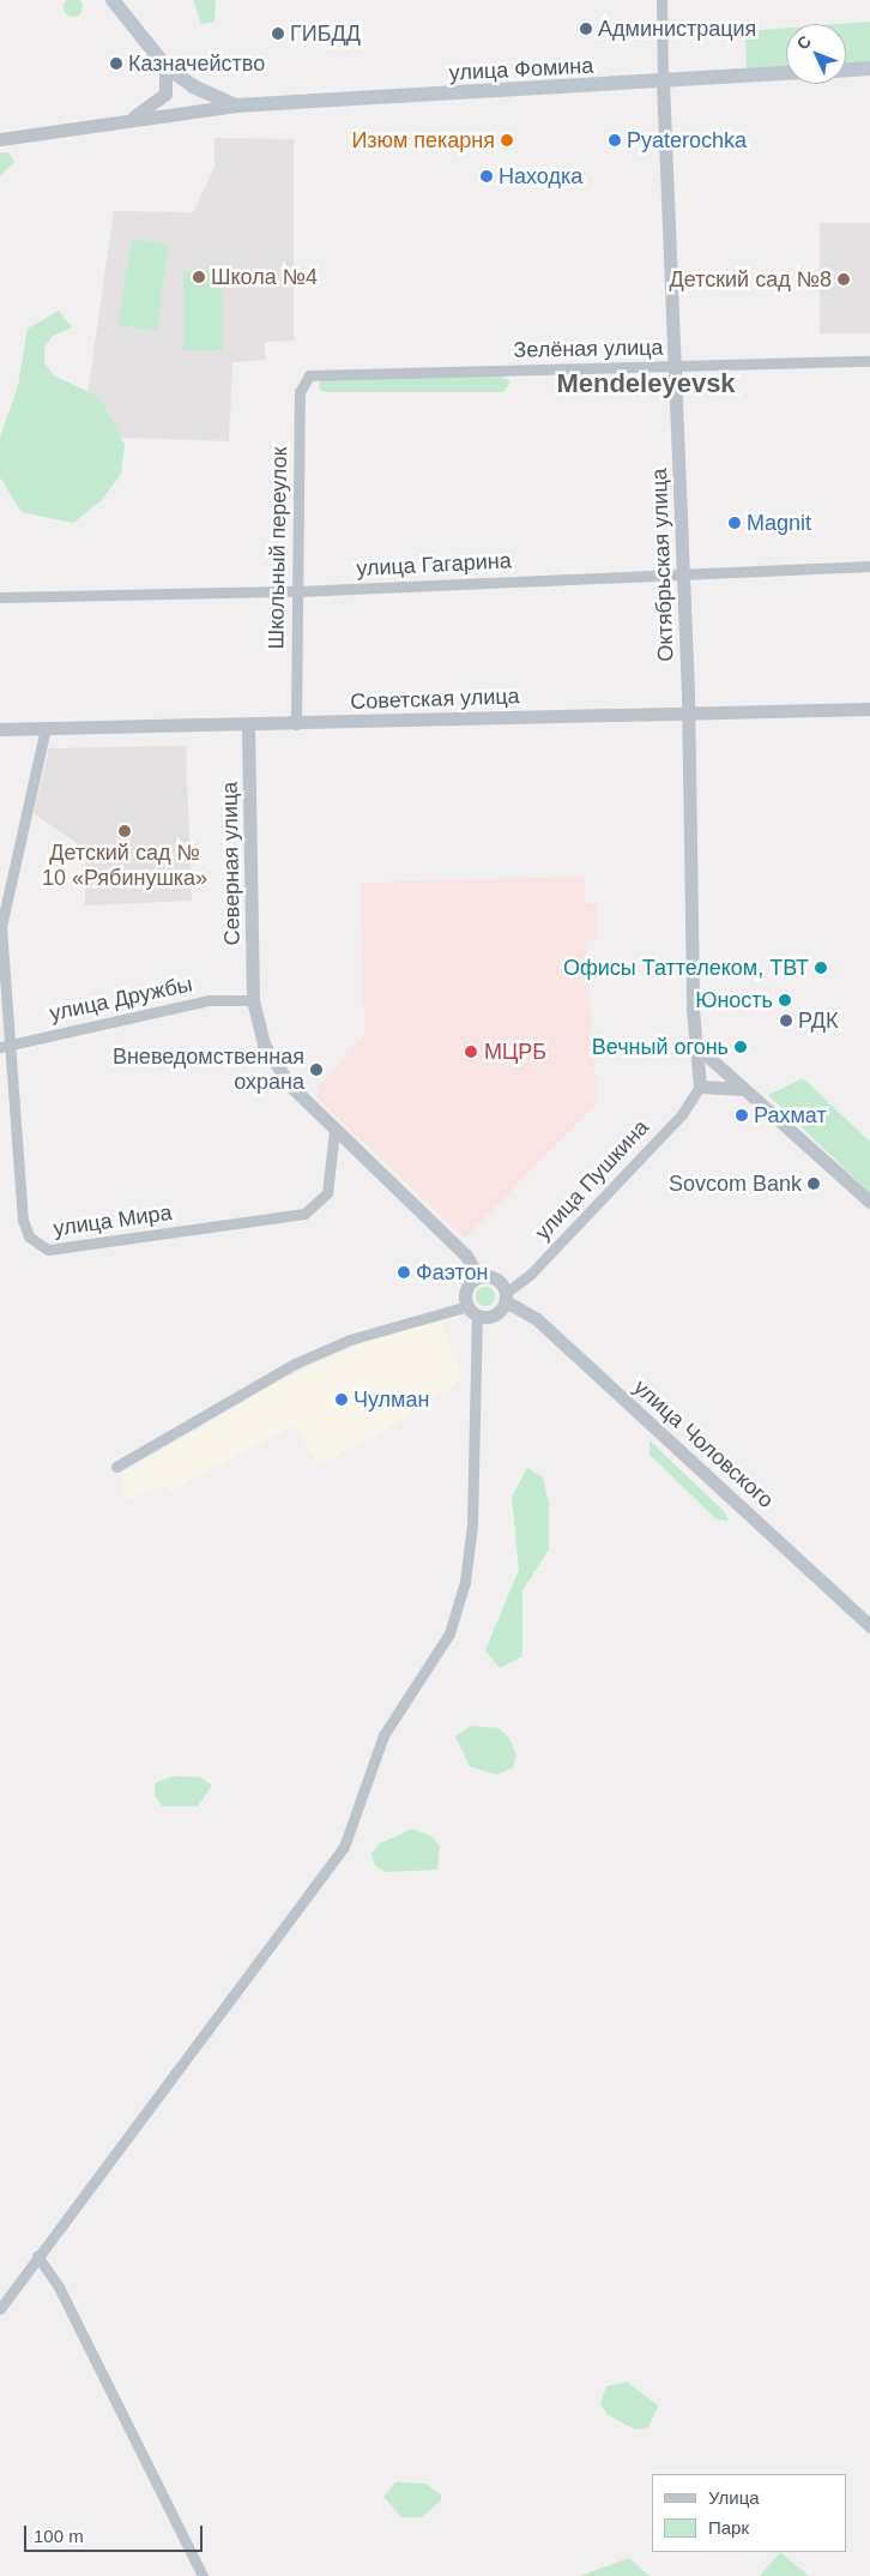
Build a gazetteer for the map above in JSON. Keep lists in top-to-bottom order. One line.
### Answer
{"streets":{"main road":["улица Фомина"],"street":["Зелёная улица","Школьный переулок","улица Гагарина","Октябрьская улица","Советская улица","Северная улица","улица Дружбы","улица Пушкина","улица Мира","улица Чоловского"]},"crossings":[["улица Фомина","Октябрьская улица"],["Зелёная улица","Школьный переулок"],["Зелёная улица","Октябрьская улица"],["Школьный переулок","улица Гагарина"],["Школьный переулок","Советская улица"],["улица Гагарина","Октябрьская улица"],["Октябрьская улица","Советская улица"],["Октябрьская улица","улица Пушкина"],["Советская улица","Северная улица"],["Советская улица","улица Мира"],["Северная улица","улица Дружбы"],["улица Дружбы","улица Мира"],["улица Пушкина","улица Чоловского"]],"districts":["Mendeleyevsk"],"places":["Администрация","ГИБДД","Казначейство","Изюм пекарня","Pyaterochka","Находка","Школа №4","Детский сад №8","Magnit","Детский сад № 10 «Рябинушка»","Офисы Таттелеком, ТВТ","Юность","РДК","Вечный огонь","МЦРБ","Вневедомственная охрана","Рахмат","Sovcom Bank","Фаэтон","Чулман"],"legend":["Улица","Парк"],"scale_bar":"100 m","north":"top left"}
